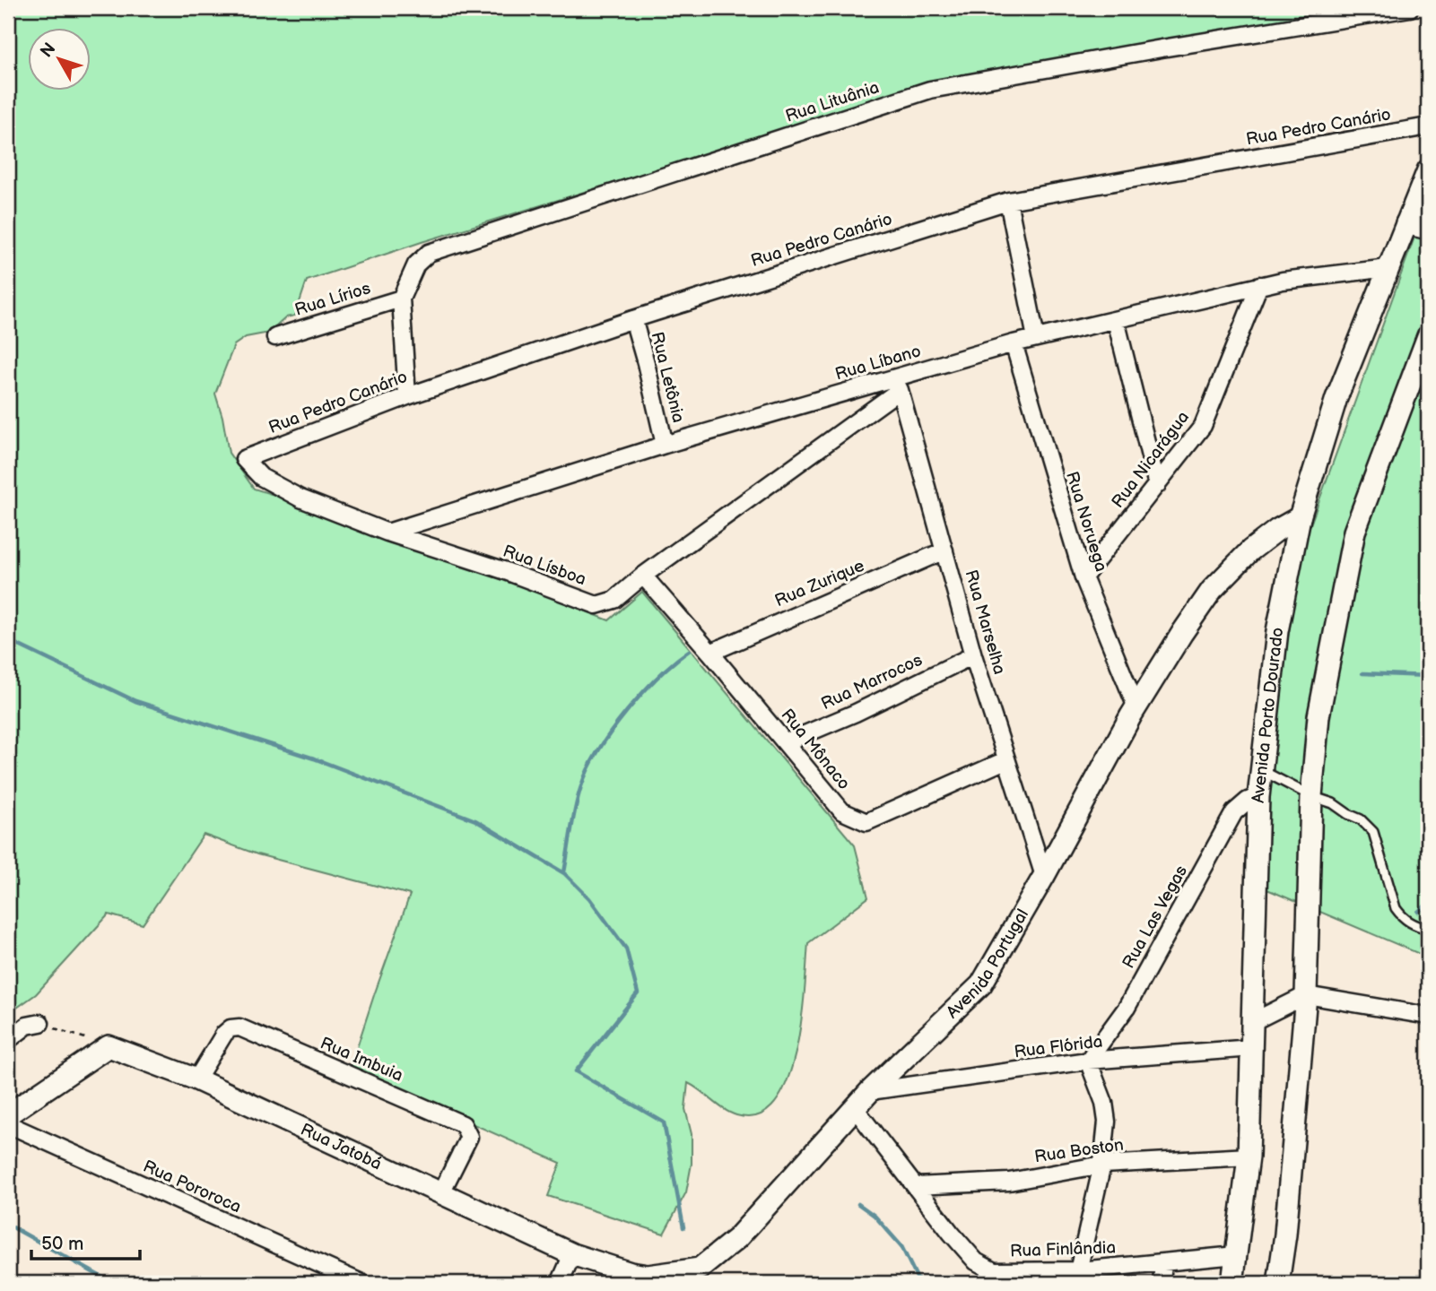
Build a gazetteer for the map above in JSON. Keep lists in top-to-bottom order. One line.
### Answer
{"streets":{"street":["Rua Lituânia","Rua Pedro Canário","Rua Lírios","Rua Líbano","Rua Letônia","Rua Nicarágua","Rua Noruega","Rua Lísboa","Rua Zurique","Rua Marselha","Rua Marrocos","Avenida Porto Dourado","Rua Mônaco","Rua Las Vegas","Avenida Portugal","Rua Flórida","Rua Imbuia","Rua Jatobá","Rua Boston","Rua Pororoca","Rua Finlândia"]},"crossings":[["Rua Lituânia","Rua Pedro Canário"],["Rua Lituânia","Rua Lírios"],["Rua Pedro Canário","Rua Letônia"],["Rua Pedro Canário","Rua Lísboa"],["Rua Líbano","Rua Letônia"],["Rua Líbano","Rua Nicarágua"],["Rua Líbano","Rua Noruega"],["Rua Líbano","Rua Lísboa"],["Rua Líbano","Rua Marselha"],["Rua Líbano","Avenida Porto Dourado"],["Rua Nicarágua","Rua Noruega"],["Rua Noruega","Avenida Portugal"],["Rua Lísboa","Rua Marselha"],["Rua Lísboa","Rua Mônaco"],["Rua Zurique","Rua Marselha"],["Rua Zurique","Rua Mônaco"],["Rua Marselha","Rua Marrocos"],["Rua Marselha","Rua Mônaco"],["Rua Marselha","Avenida Portugal"],["Rua Marrocos","Rua Mônaco"],["Avenida Porto Dourado","Rua Las Vegas"],["Avenida Porto Dourado","Avenida Portugal"],["Avenida Porto Dourado","Rua Flórida"],["Avenida Porto Dourado","Rua Boston"],["Avenida Porto Dourado","Rua Finlândia"],["Rua Las Vegas","Rua Flórida"],["Avenida Portugal","Rua Flórida"],["Avenida Portugal","Rua Jatobá"],["Avenida Portugal","Rua Finlândia"],["Rua Imbuia","Rua Jatobá"],["Rua Boston","Rua Finlândia"]],"scale_bar":"50 m","north":"top left"}
